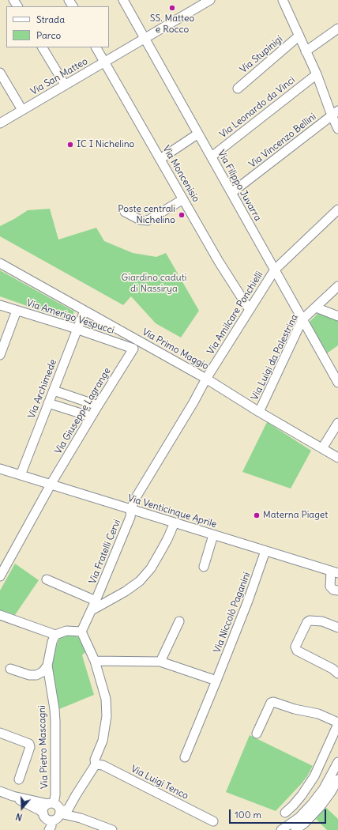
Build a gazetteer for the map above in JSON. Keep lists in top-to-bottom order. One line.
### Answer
{"streets":{"street":["Via Stupinigi","Via San Matteo","Via Leonardo da Vinci","Via Vincenzo Bellini","Via Moncenisio","Via Filippo Juvarra","Via Amilcare Ponchielli","Via Amerigo Vespucci","Via Primo Maggio","Via Luigi da Palestrina","Via Archimede","Via Giuseppe Lagrange","Via Venticinque Aprile","Via Fratelli Cervi","Via Niccolò Paganini","Via Pietro Mascagni","Via Luigi Tenco"]},"crossings":[["Via San Matteo","Via Moncenisio"],["Via San Matteo","Via Filippo Juvarra"],["Via Leonardo da Vinci","Via Filippo Juvarra"],["Via Vincenzo Bellini","Via Filippo Juvarra"],["Via Moncenisio","Via Amilcare Ponchielli"],["Via Filippo Juvarra","Via Amilcare Ponchielli"],["Via Filippo Juvarra","Via Luigi da Palestrina"],["Via Amilcare Ponchielli","Via Primo Maggio"],["Via Amilcare Ponchielli","Via Venticinque Aprile"],["Via Amilcare Ponchielli","Via Fratelli Cervi"],["Via Amerigo Vespucci","Via Archimede"],["Via Amerigo Vespucci","Via Giuseppe Lagrange"],["Via Primo Maggio","Via Luigi da Palestrina"],["Via Primo Maggio","Via Archimede"],["Via Archimede","Via Venticinque Aprile"],["Via Giuseppe Lagrange","Via Venticinque Aprile"],["Via Venticinque Aprile","Via Fratelli Cervi"],["Via Venticinque Aprile","Via Niccolò Paganini"]],"parks":["Giardino caduti di Nassirya"],"places":["SS. Matteo e Rocco","IC I Nichelino","Poste centrali Nichelino","Materna Piaget"],"legend":["Strada","Parco"],"scale_bar":"100 m","north":"bottom"}
